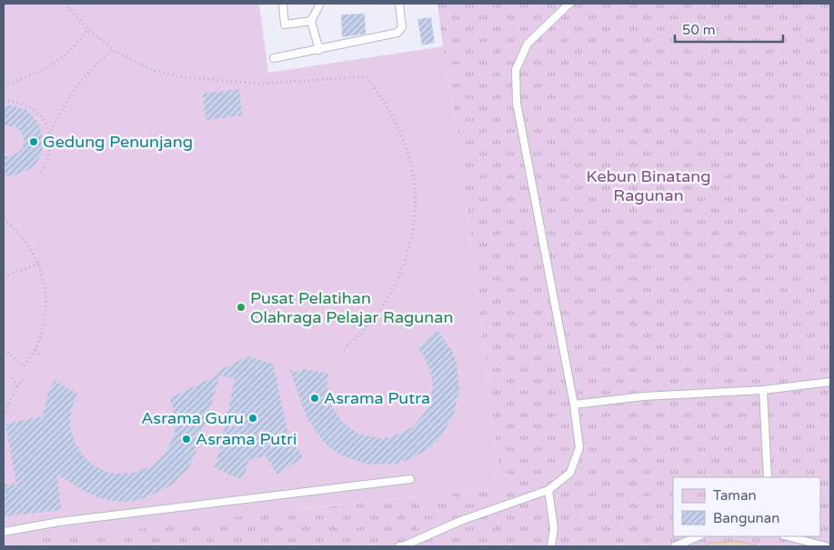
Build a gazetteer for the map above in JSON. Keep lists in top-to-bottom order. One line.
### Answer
{"parks":["Kebun Binatang Ragunan"],"places":["Gedung Penunjang","Pusat Pelatihan Olahraga Pelajar Ragunan","Asrama Putra","Asrama Guru","Asrama Putri"],"legend":["Taman","Bangunan"],"scale_bar":"50 m"}
